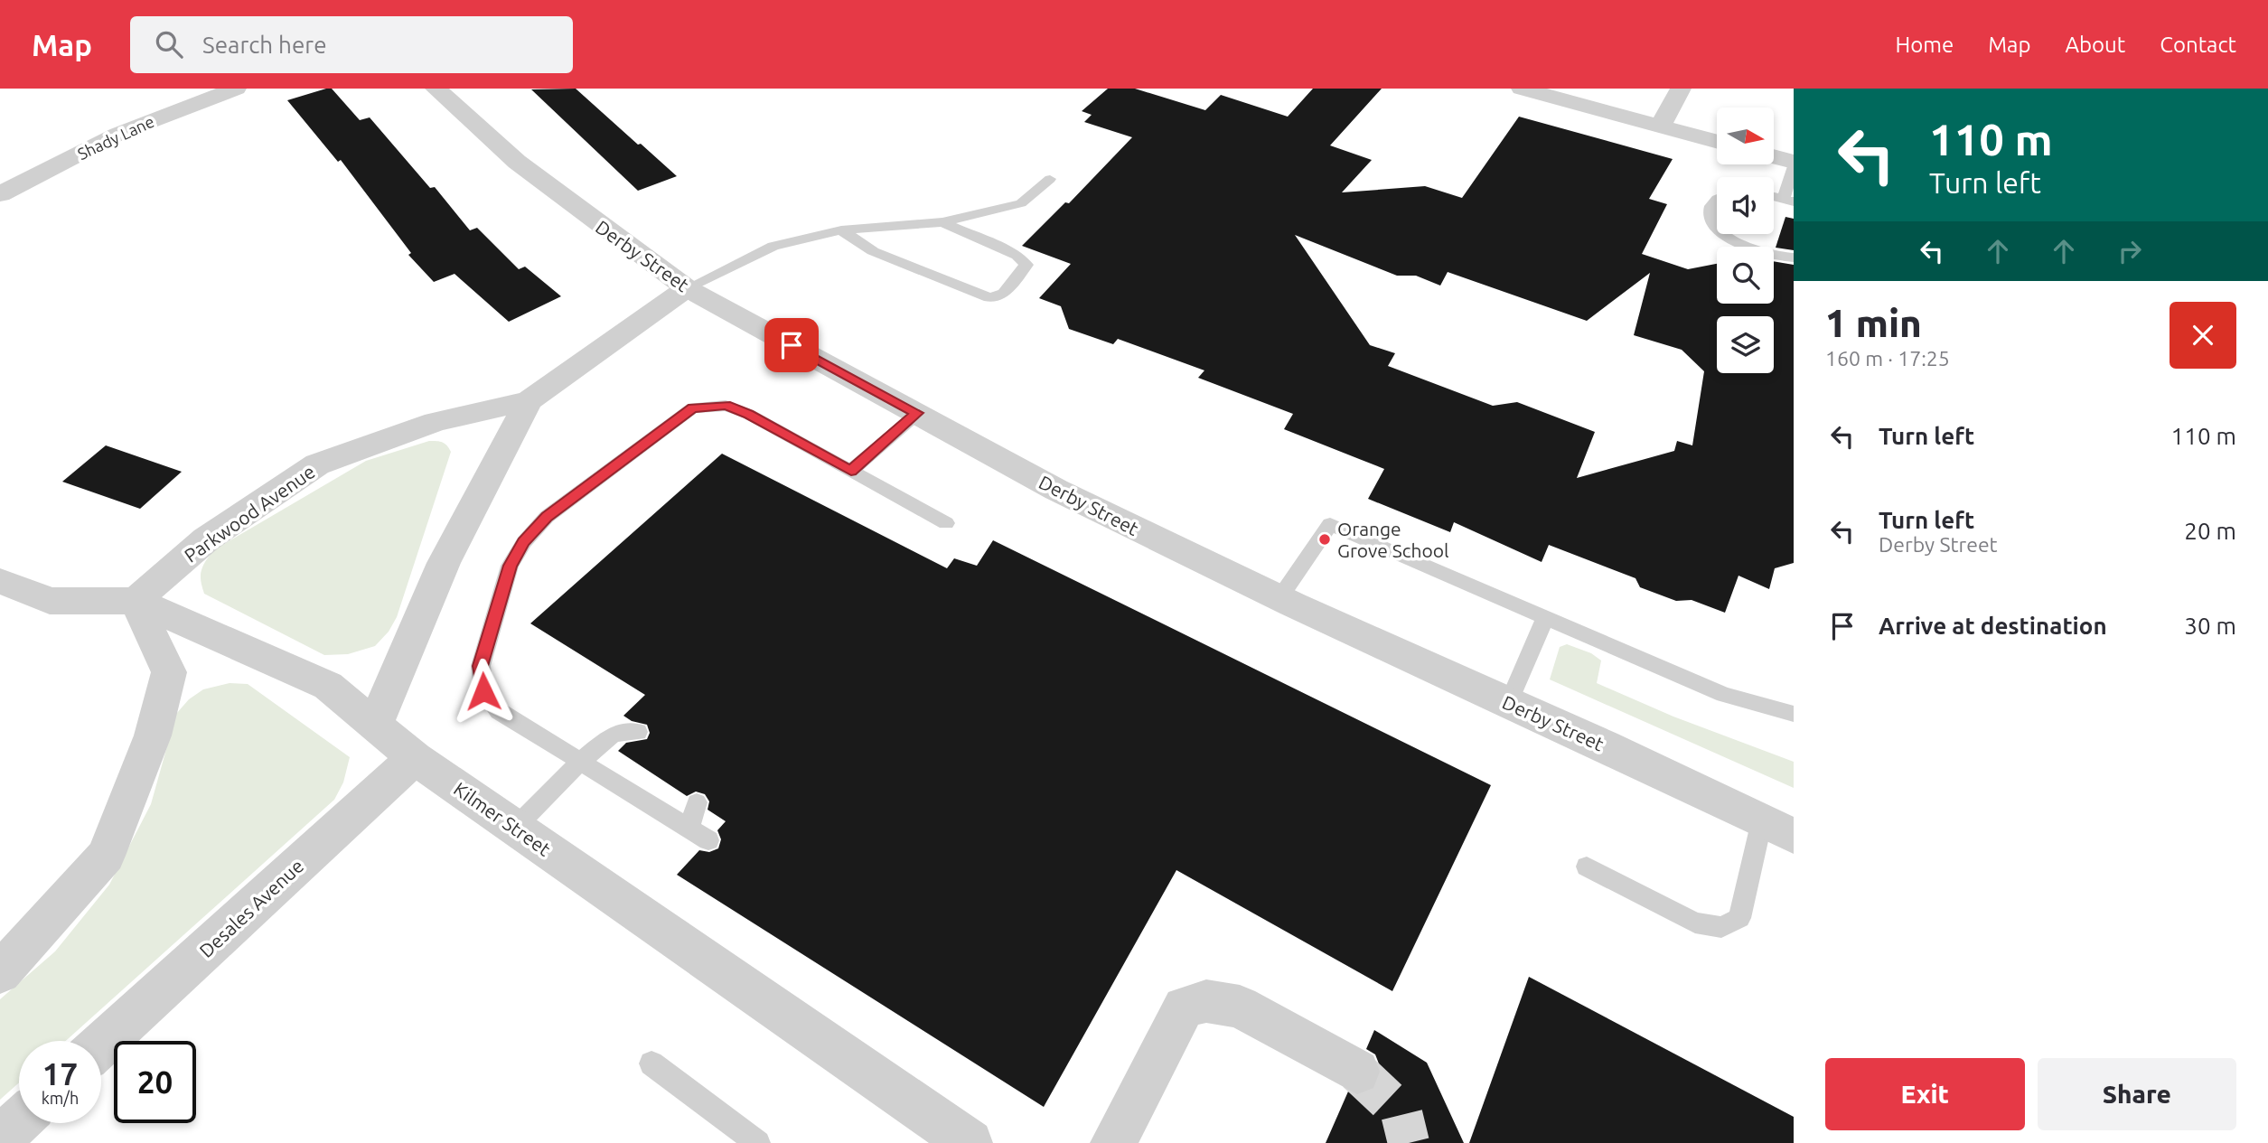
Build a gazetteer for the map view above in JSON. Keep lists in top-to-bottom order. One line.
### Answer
{"streets":{"street":["Shady Lane","Derby Street","Parkwood Avenue","Kilmer Street","Desales Avenue"]},"crossings":[["Derby Street","Parkwood Avenue"],["Parkwood Avenue","Kilmer Street"],["Kilmer Street","Desales Avenue"]],"places":["Orange Grove School"],"north":"right","page":{"header":"Map","search":"Search here","nav":["Home","Map","About","Contact"],"turn":["110 m","Turn left"],"heading":["1 min","160 m · 17:25"],"list":[{"name":"Turn left","value":"110 m"},{"name":"Turn left","note":"Derby Street","value":"20 m"},{"name":"Arrive at destination","value":"30 m"}],"speed":"17 km/h","limit":"20","buttons":["Exit","Share"]}}
